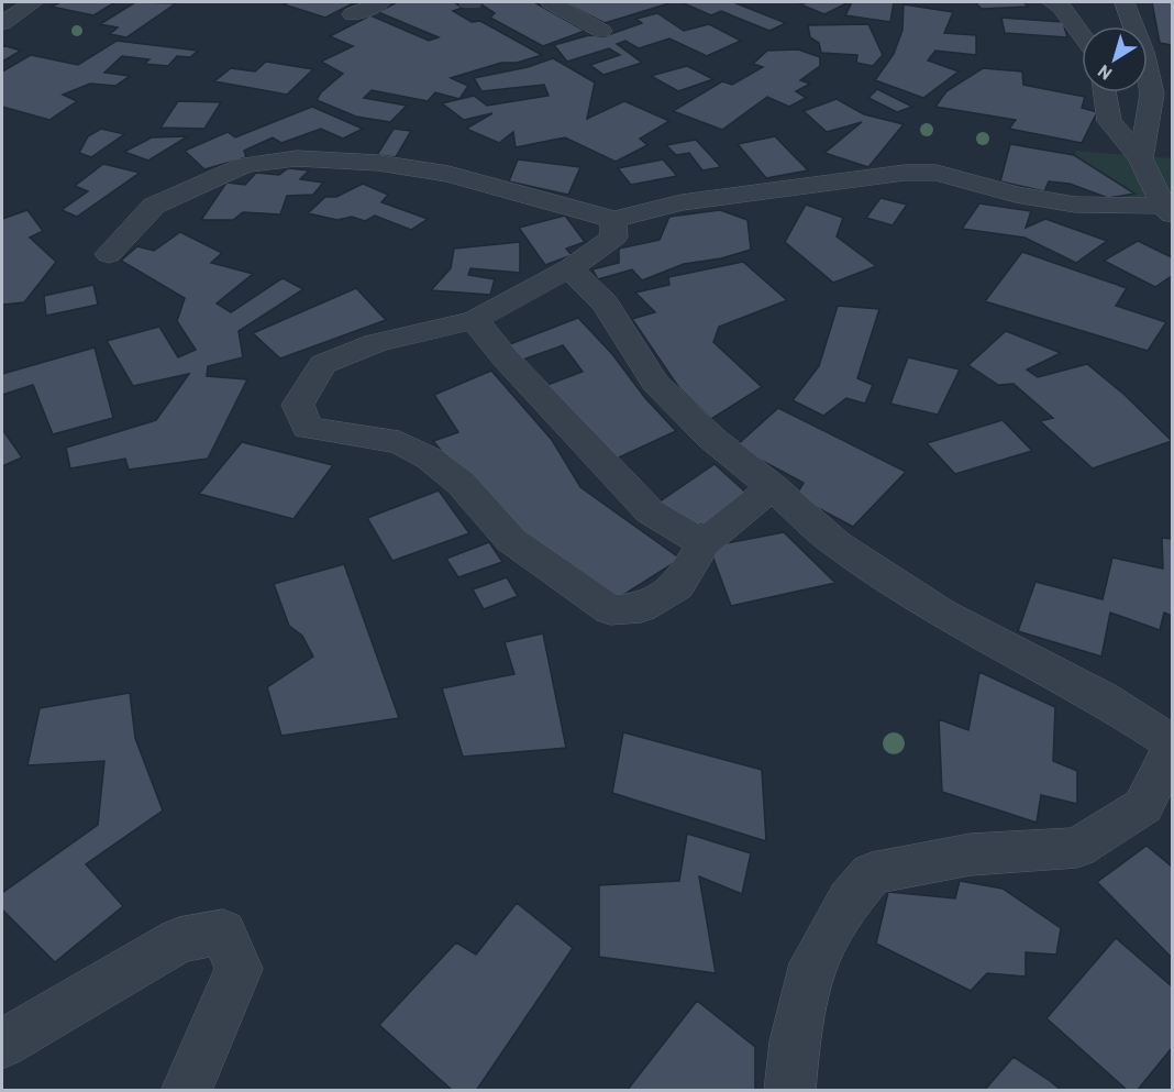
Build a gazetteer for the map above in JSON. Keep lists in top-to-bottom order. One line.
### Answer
{"north":"bottom left"}
